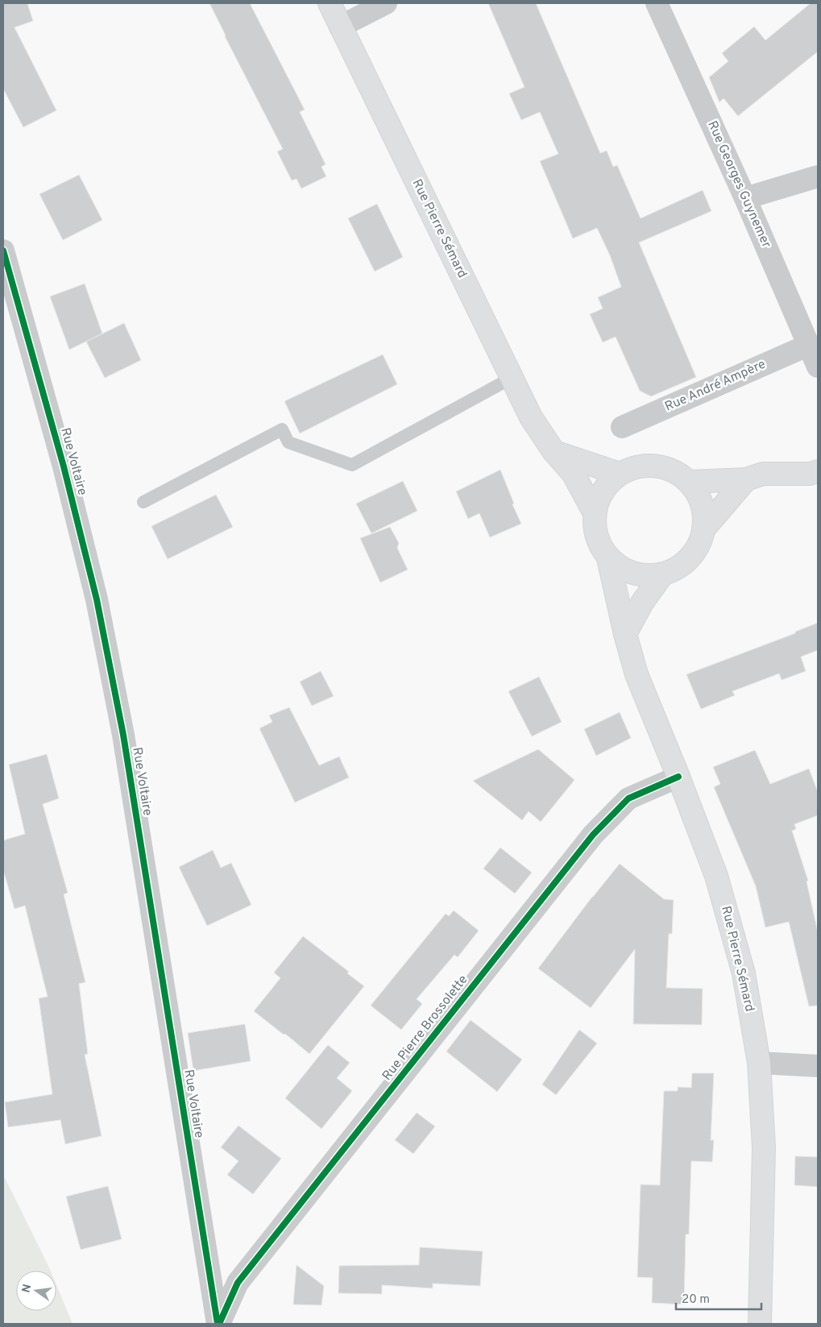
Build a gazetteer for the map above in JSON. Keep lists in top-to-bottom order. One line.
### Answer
{"streets":{"main road":["Rue Pierre Sémard"],"street":["Rue Georges Guynemer","Rue André Ampère","Rue Voltaire","Rue Pierre Brossolette"]},"crossings":[["Rue Georges Guynemer","Rue André Ampère"],["Rue Pierre Sémard","Rue Pierre Brossolette"],["Rue Voltaire","Rue Pierre Brossolette"]],"scale_bar":"20 m","north":"left"}
